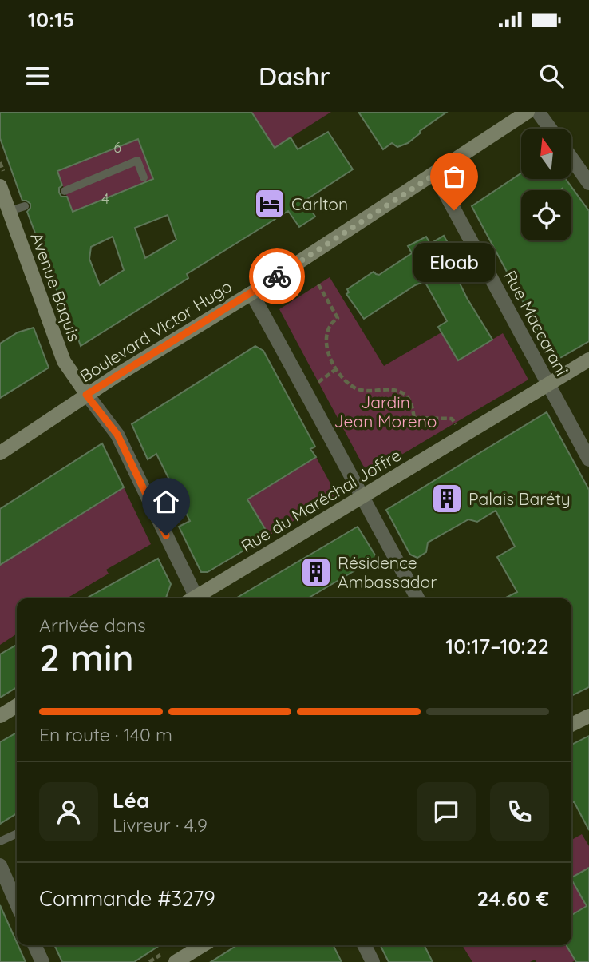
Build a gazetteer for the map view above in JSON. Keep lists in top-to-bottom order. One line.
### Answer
{"streets":{"main road":["Avenue Baquis","Boulevard Victor Hugo","Rue du Maréchal Joffre"],"street":["Rue Maccarani"]},"crossings":[["Avenue Baquis","Boulevard Victor Hugo"],["Rue Maccarani","Boulevard Victor Hugo"],["Rue Maccarani","Rue du Maréchal Joffre"]],"parks":["Jardin Jean Moreno"],"places":{"hotel":["Carlton"],"other":["Eloab"],"building":["Palais Baréty","Résidence Ambassador"]},"house_numbers":["6","4"],"north":"top","page":{"status":"10:15","header":"Dashr","bubble":"Eloab","heading":["2 min","Arrivée dans","10:17–10:22"],"panel":["Léa","Livreur · 4.9","Commande #3279","24.60 €"],"bar":"En route · 140 m"}}
